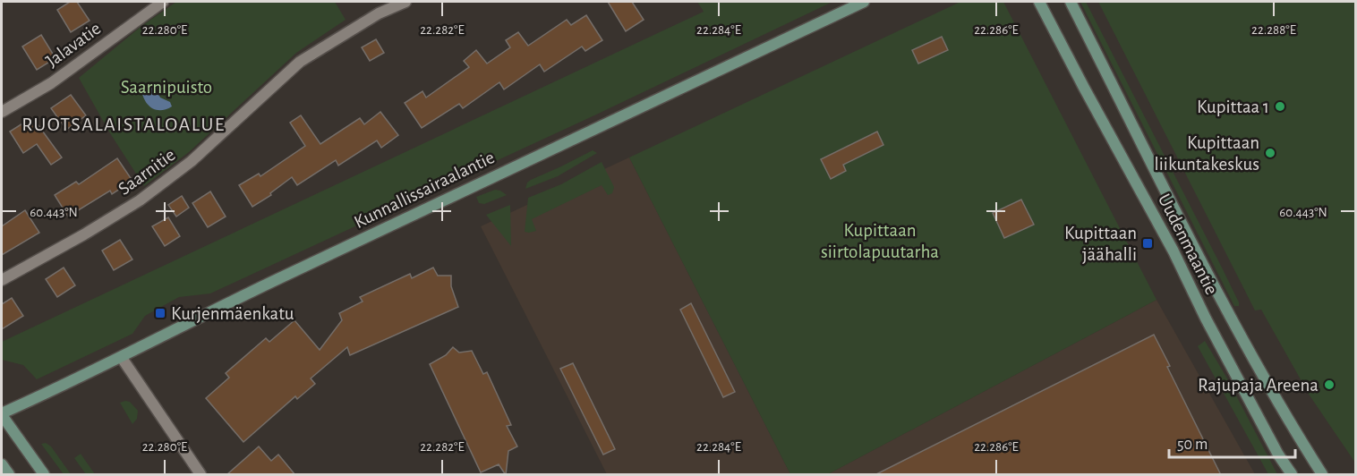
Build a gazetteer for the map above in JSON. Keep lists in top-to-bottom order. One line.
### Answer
{"streets":{"main road":["Kunnallissairaalantie","Uudenmaantie"],"street":["Jalavatie","Saarnitie"]},"districts":["RUOTSALAISTALOALUE"],"parks":["Saarnipuisto","Kupittaan siirtolapuutarha"],"places":{"other":["Kupittaa 1","Kupittaan liikuntakeskus","Rajupaja Areena"],"transit":["Kupittaan jäähalli","Kurjenmäenkatu"]},"scale_bar":"50 m","coordinates":["22.280°E","22.282°E","22.284°E","22.286°E","22.288°E","60.443°N"]}
